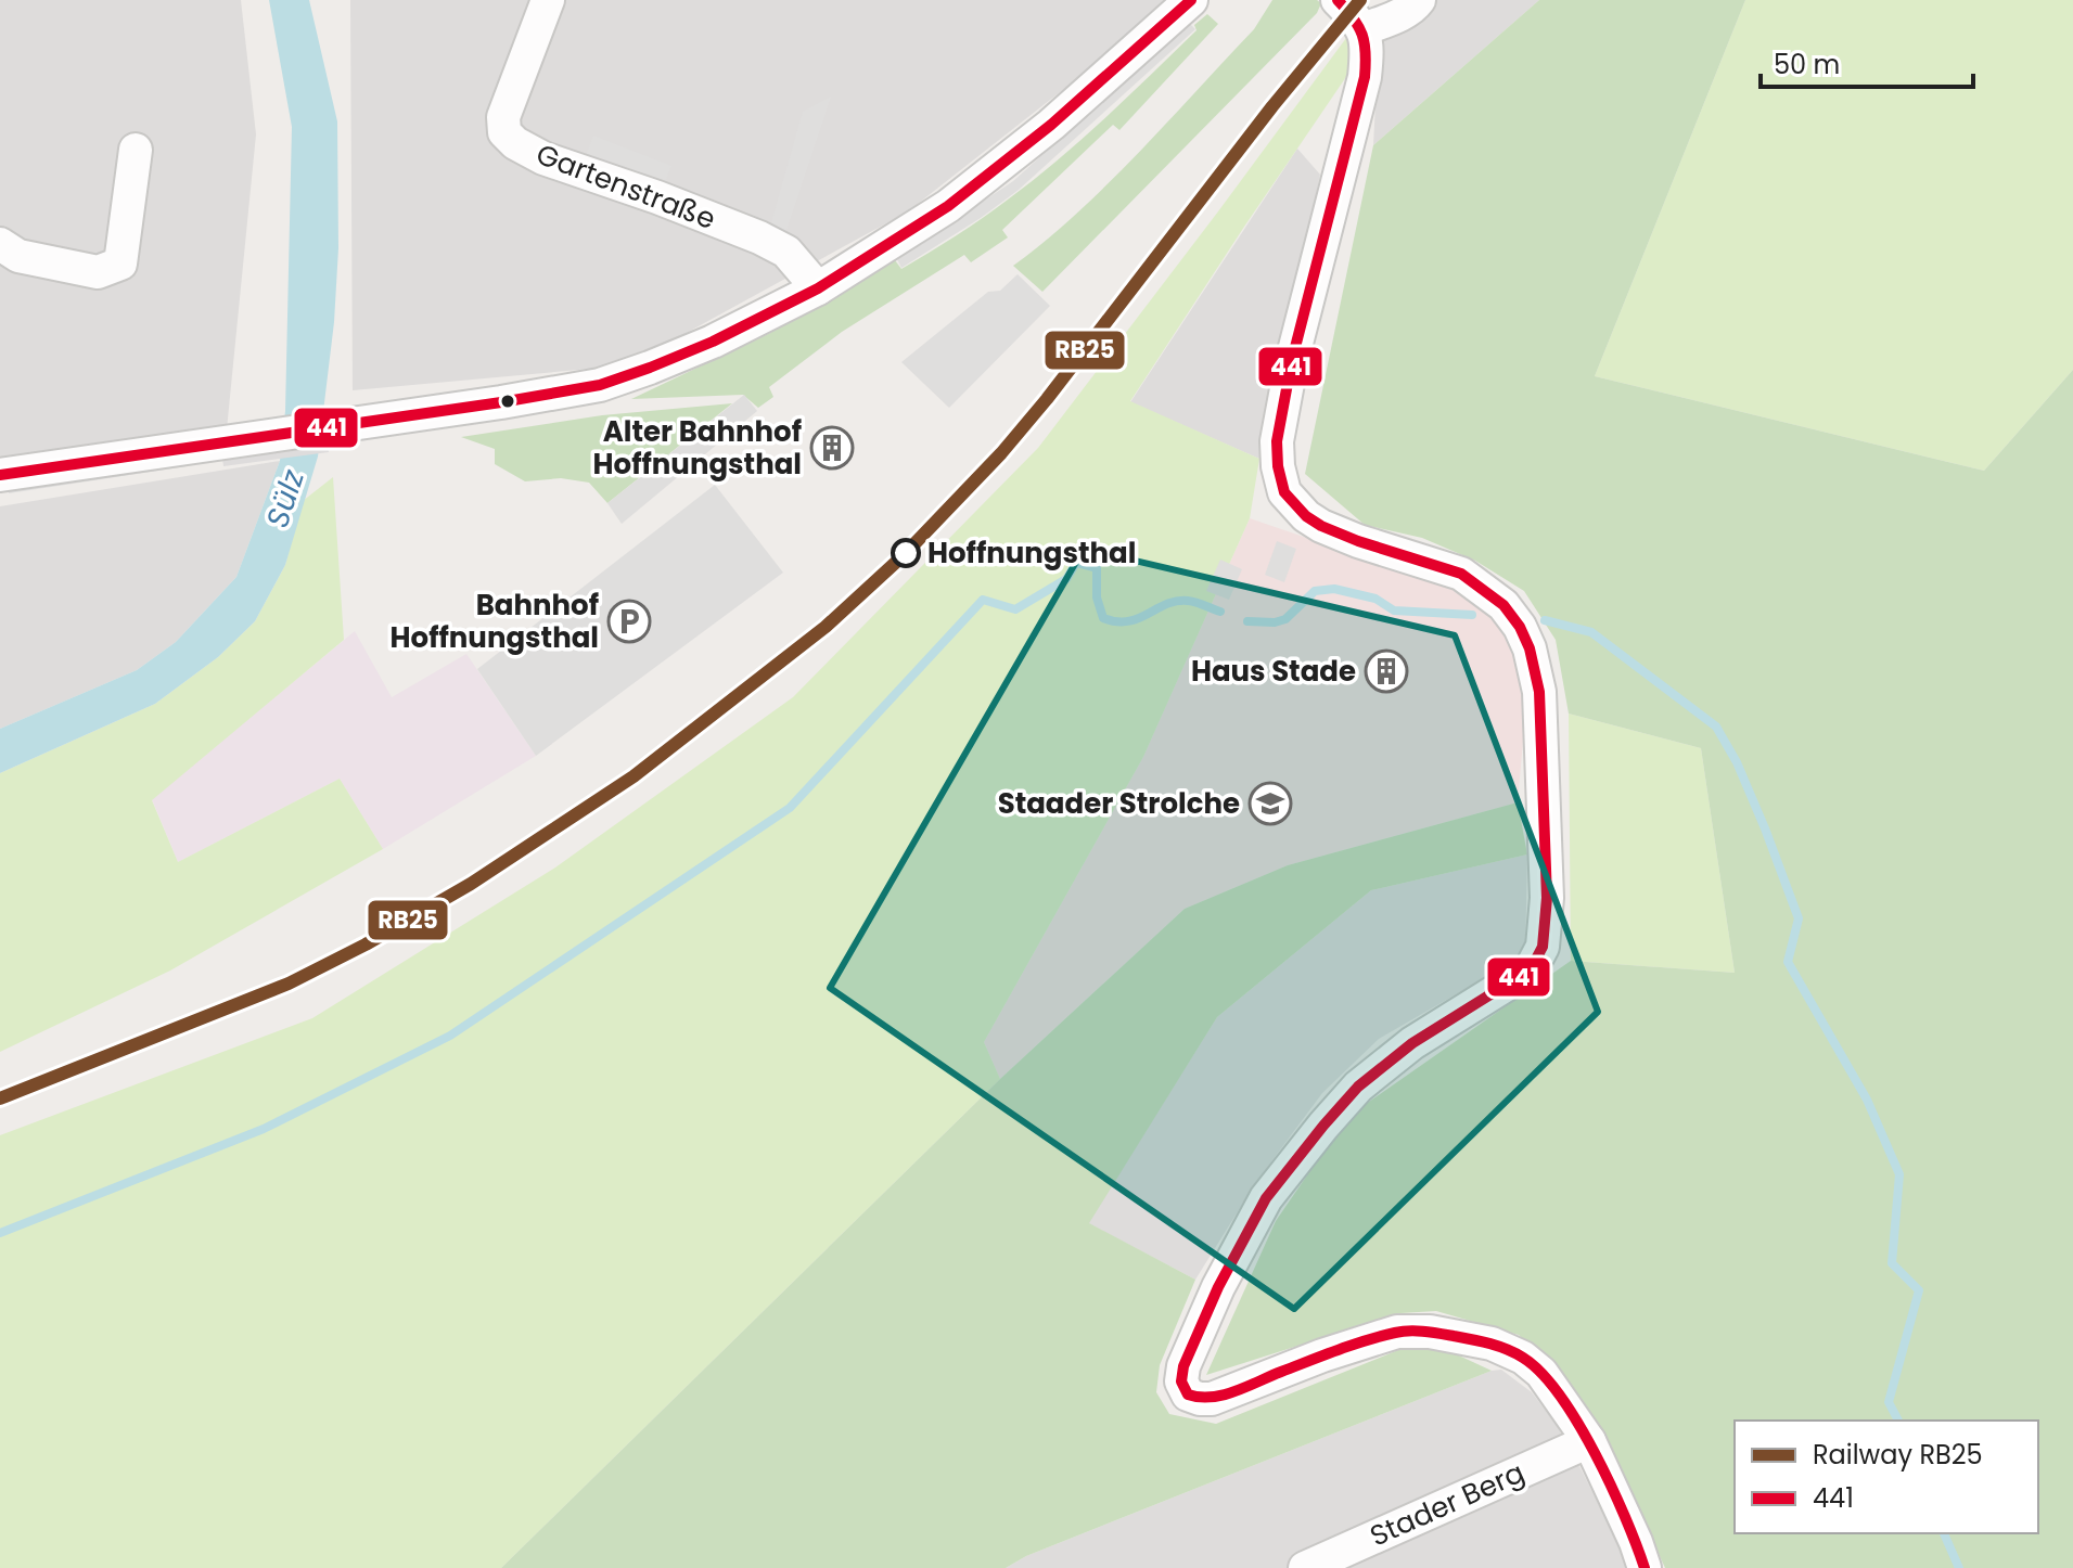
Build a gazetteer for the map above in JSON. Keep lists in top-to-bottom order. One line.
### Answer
{"streets":{"street":["Gartenstraße","Stader Berg"]},"water":["Sülz"],"places":{"building":["Alter Bahnhof Hoffnungsthal","Haus Stade"],"other":["Hoffnungsthal"],"parking":["Bahnhof Hoffnungsthal"],"school or university":["Staader Strolche"]},"lines":["rail line RB25","transit line 441"],"legend":["Railway RB25","441"],"scale_bar":"50 m"}
